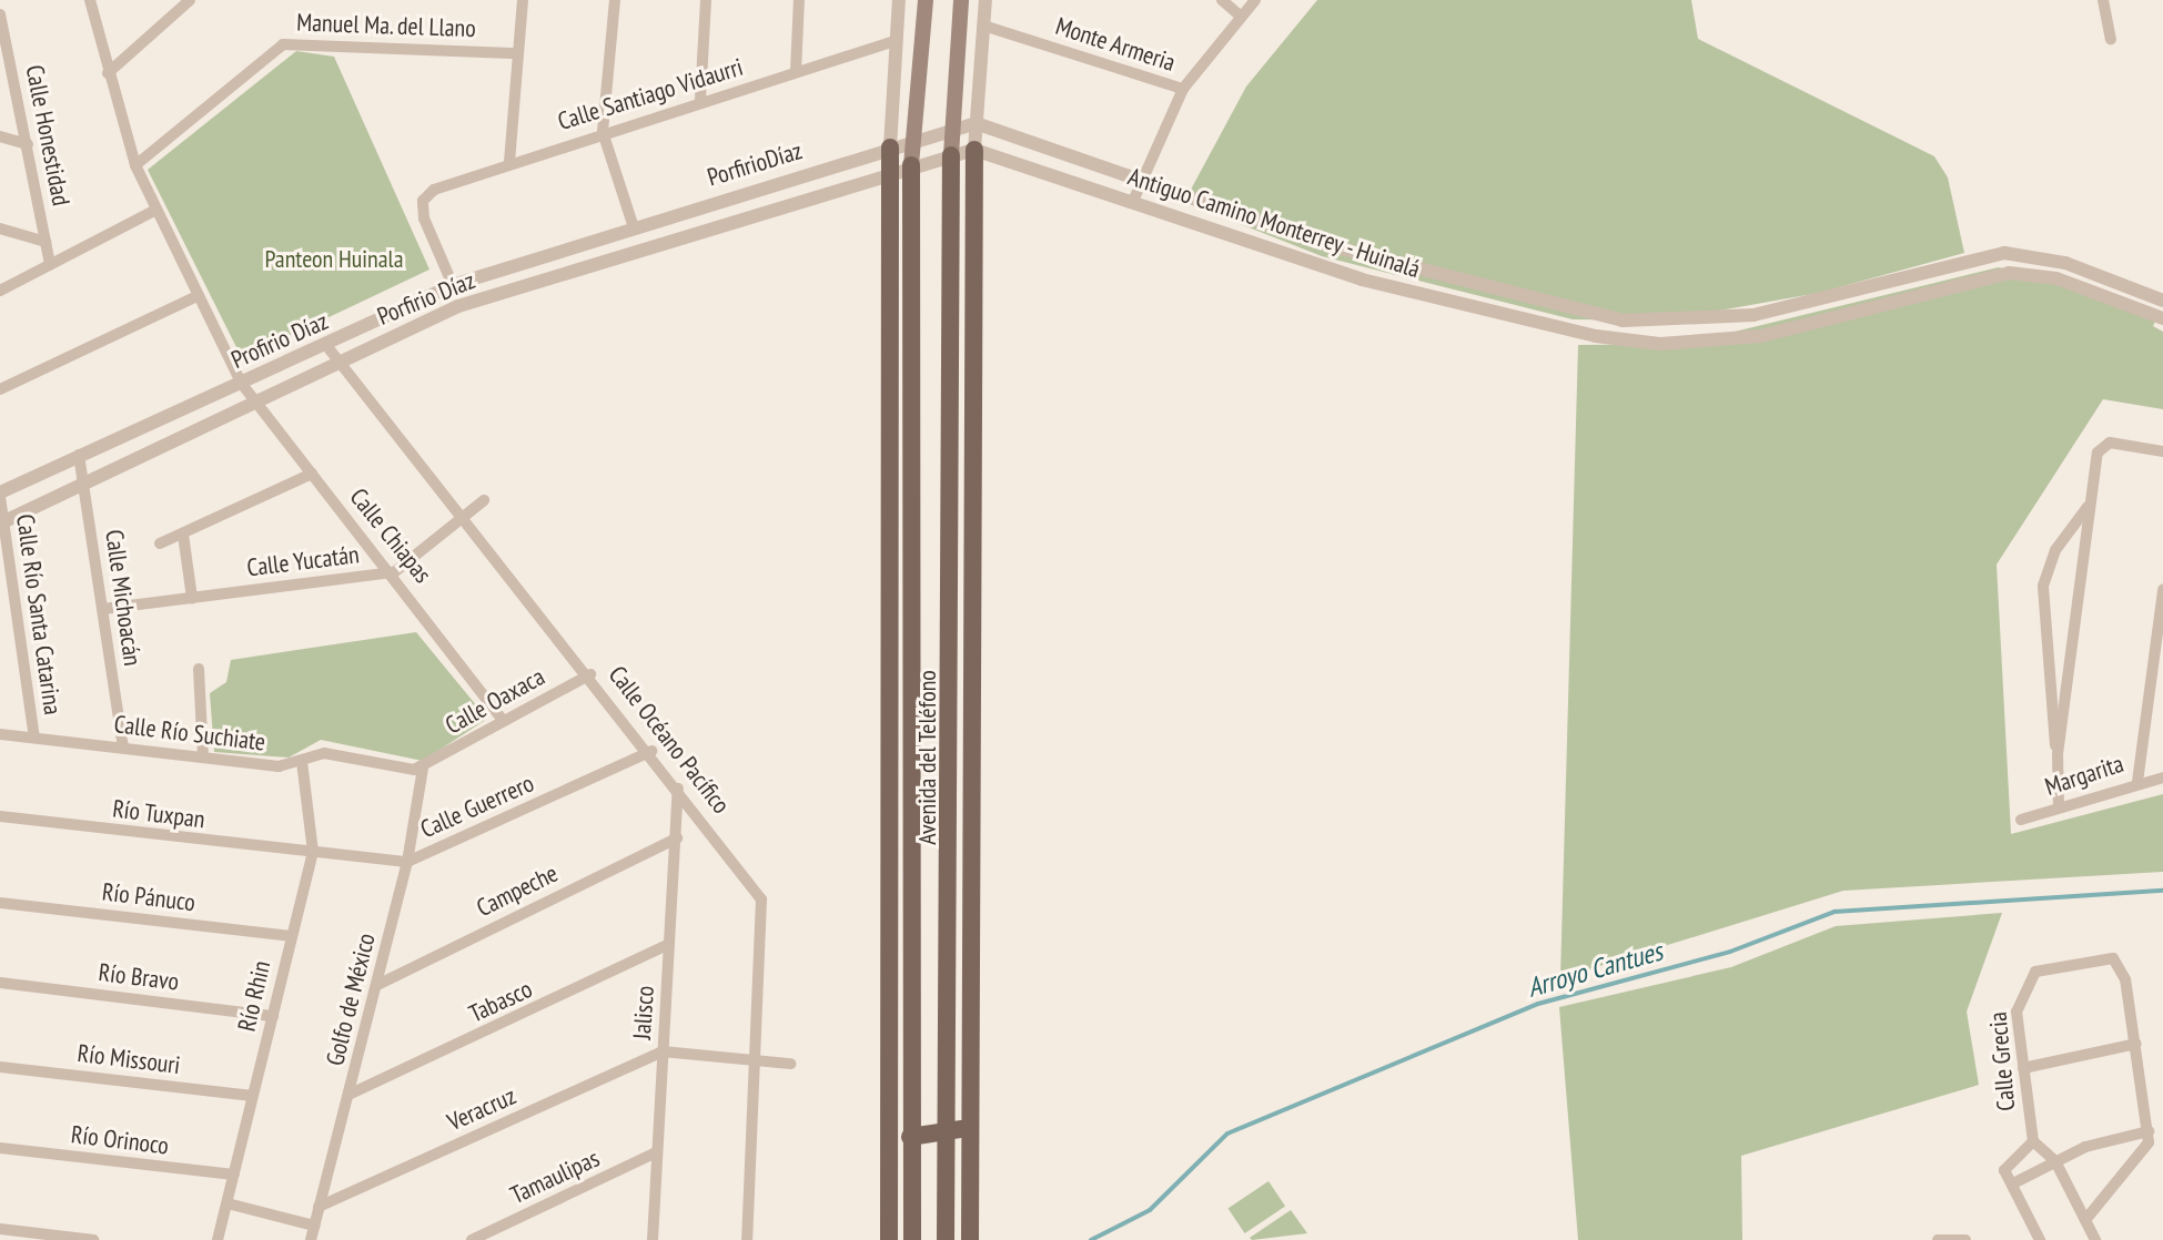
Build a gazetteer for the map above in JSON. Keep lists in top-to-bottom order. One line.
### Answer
{"streets":{"main road":["Avenida del Teléfono"],"street":["Manuel Ma. del Llano","Monte Armeria","Calle Santiago Vidaurri","Calle Honestidad","PorfirioDíaz","Antiguo Camino Monterrey - Huinalá","Porfirio Díaz","Profirio Díaz","Calle Chiapas","Calle Yucatán","Calle Michoacán","Calle Río Santa Catarina","Calle Oaxaca","Calle Río Suchiate","Calle Océano Pacífico","Margarita","Calle Guerrero","Río Tuxpan","Campeche","Río Pánuco","Río Bravo","Río Rhin","Golfo de México","Tabasco","Jalisco","Río Missouri","Calle Grecia","Veracruz","Río Orinoco","Tamaulipas"]},"crossings":[["Manuel Ma. del Llano","Calle Chiapas"],["Calle Santiago Vidaurri","Profirio Díaz"],["PorfirioDíaz","Antiguo Camino Monterrey - Huinalá"],["PorfirioDíaz","Profirio Díaz"],["Porfirio Díaz","Calle Chiapas"],["Porfirio Díaz","Calle Michoacán"],["Porfirio Díaz","Calle Río Santa Catarina"],["Porfirio Díaz","Calle Océano Pacífico"],["Profirio Díaz","Calle Chiapas"],["Profirio Díaz","Calle Michoacán"],["Profirio Díaz","Calle Río Santa Catarina"],["Profirio Díaz","Calle Océano Pacífico"],["Calle Chiapas","Calle Yucatán"],["Calle Chiapas","Calle Oaxaca"],["Calle Yucatán","Calle Michoacán"],["Calle Yucatán","Calle Océano Pacífico"],["Calle Michoacán","Calle Río Suchiate"],["Calle Río Santa Catarina","Calle Río Suchiate"],["Calle Oaxaca","Calle Río Suchiate"],["Calle Oaxaca","Calle Océano Pacífico"],["Calle Oaxaca","Golfo de México"],["Calle Río Suchiate","Río Rhin"],["Calle Río Suchiate","Golfo de México"],["Calle Océano Pacífico","Calle Guerrero"],["Calle Océano Pacífico","Jalisco"],["Calle Guerrero","Río Tuxpan"],["Calle Guerrero","Río Rhin"],["Calle Guerrero","Golfo de México"],["Río Tuxpan","Río Rhin"],["Campeche","Golfo de México"],["Campeche","Jalisco"],["Río Pánuco","Río Rhin"],["Río Bravo","Río Rhin"],["Río Rhin","Río Missouri"],["Río Rhin","Río Orinoco"],["Golfo de México","Tabasco"],["Golfo de México","Veracruz"],["Tabasco","Jalisco"],["Jalisco","Veracruz"],["Jalisco","Tamaulipas"]],"water":["Arroyo Cantues"],"parks":["Panteon Huinala"]}
